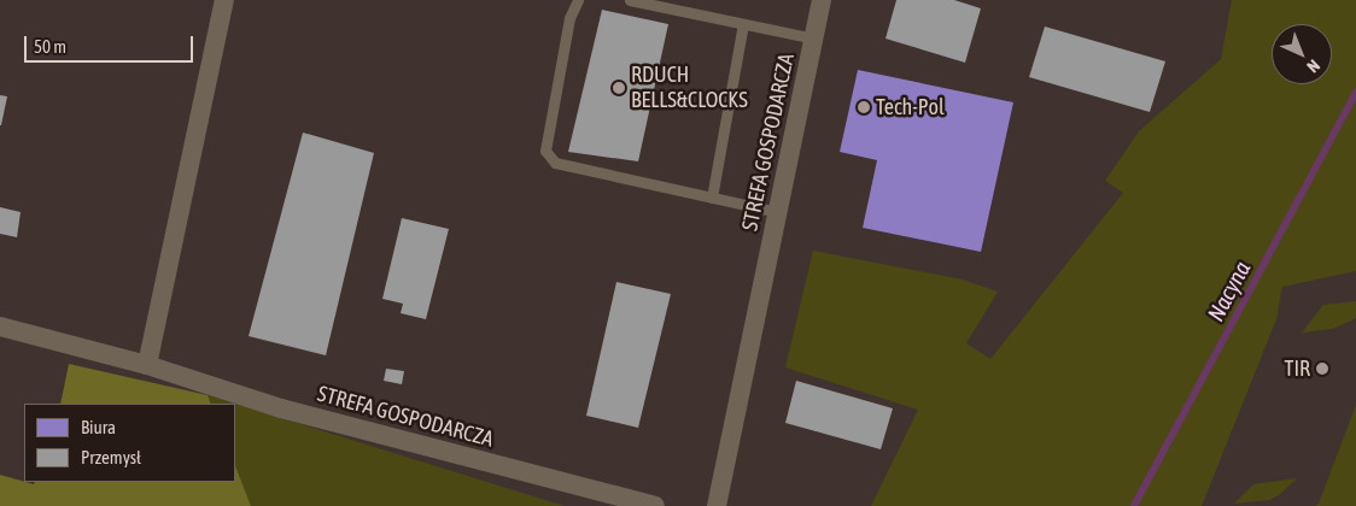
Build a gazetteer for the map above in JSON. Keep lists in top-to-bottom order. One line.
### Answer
{"streets":{"street":["STREFA GOSPODARCZA"]},"water":["Nacyna"],"places":["RDUCH BELLS&CLOCKS","Tech-Pol","TIR"],"legend":["Biura","Przemysł"],"scale_bar":"50 m","north":"bottom right"}
